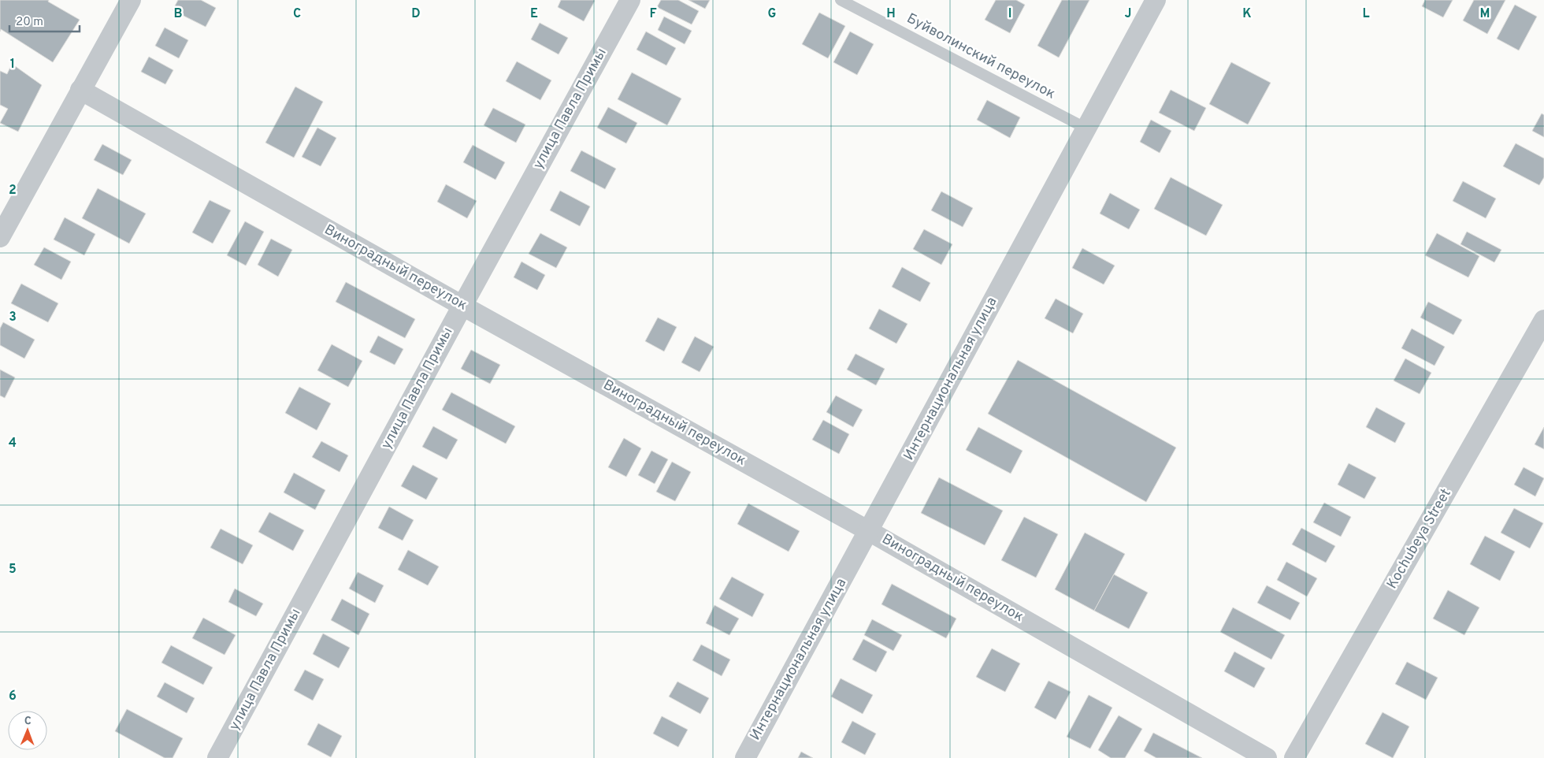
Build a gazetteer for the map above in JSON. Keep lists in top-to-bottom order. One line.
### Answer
{"streets":{"street":["улица Павла Примы","Виноградный переулок","Интернациональная улица","Kochubeya Street"],"lane":["Буйволинский переулок"]},"crossings":[["Буйволинский переулок","Интернациональная улица"],["улица Павла Примы","Виноградный переулок"],["Виноградный переулок","Интернациональная улица"]],"scale_bar":"20 m","north":"top","grid":{"columns":["B","C","D","E","F","G","H","I","J","K","L","M"],"rows":["1","2","3","4","5","6"]}}
